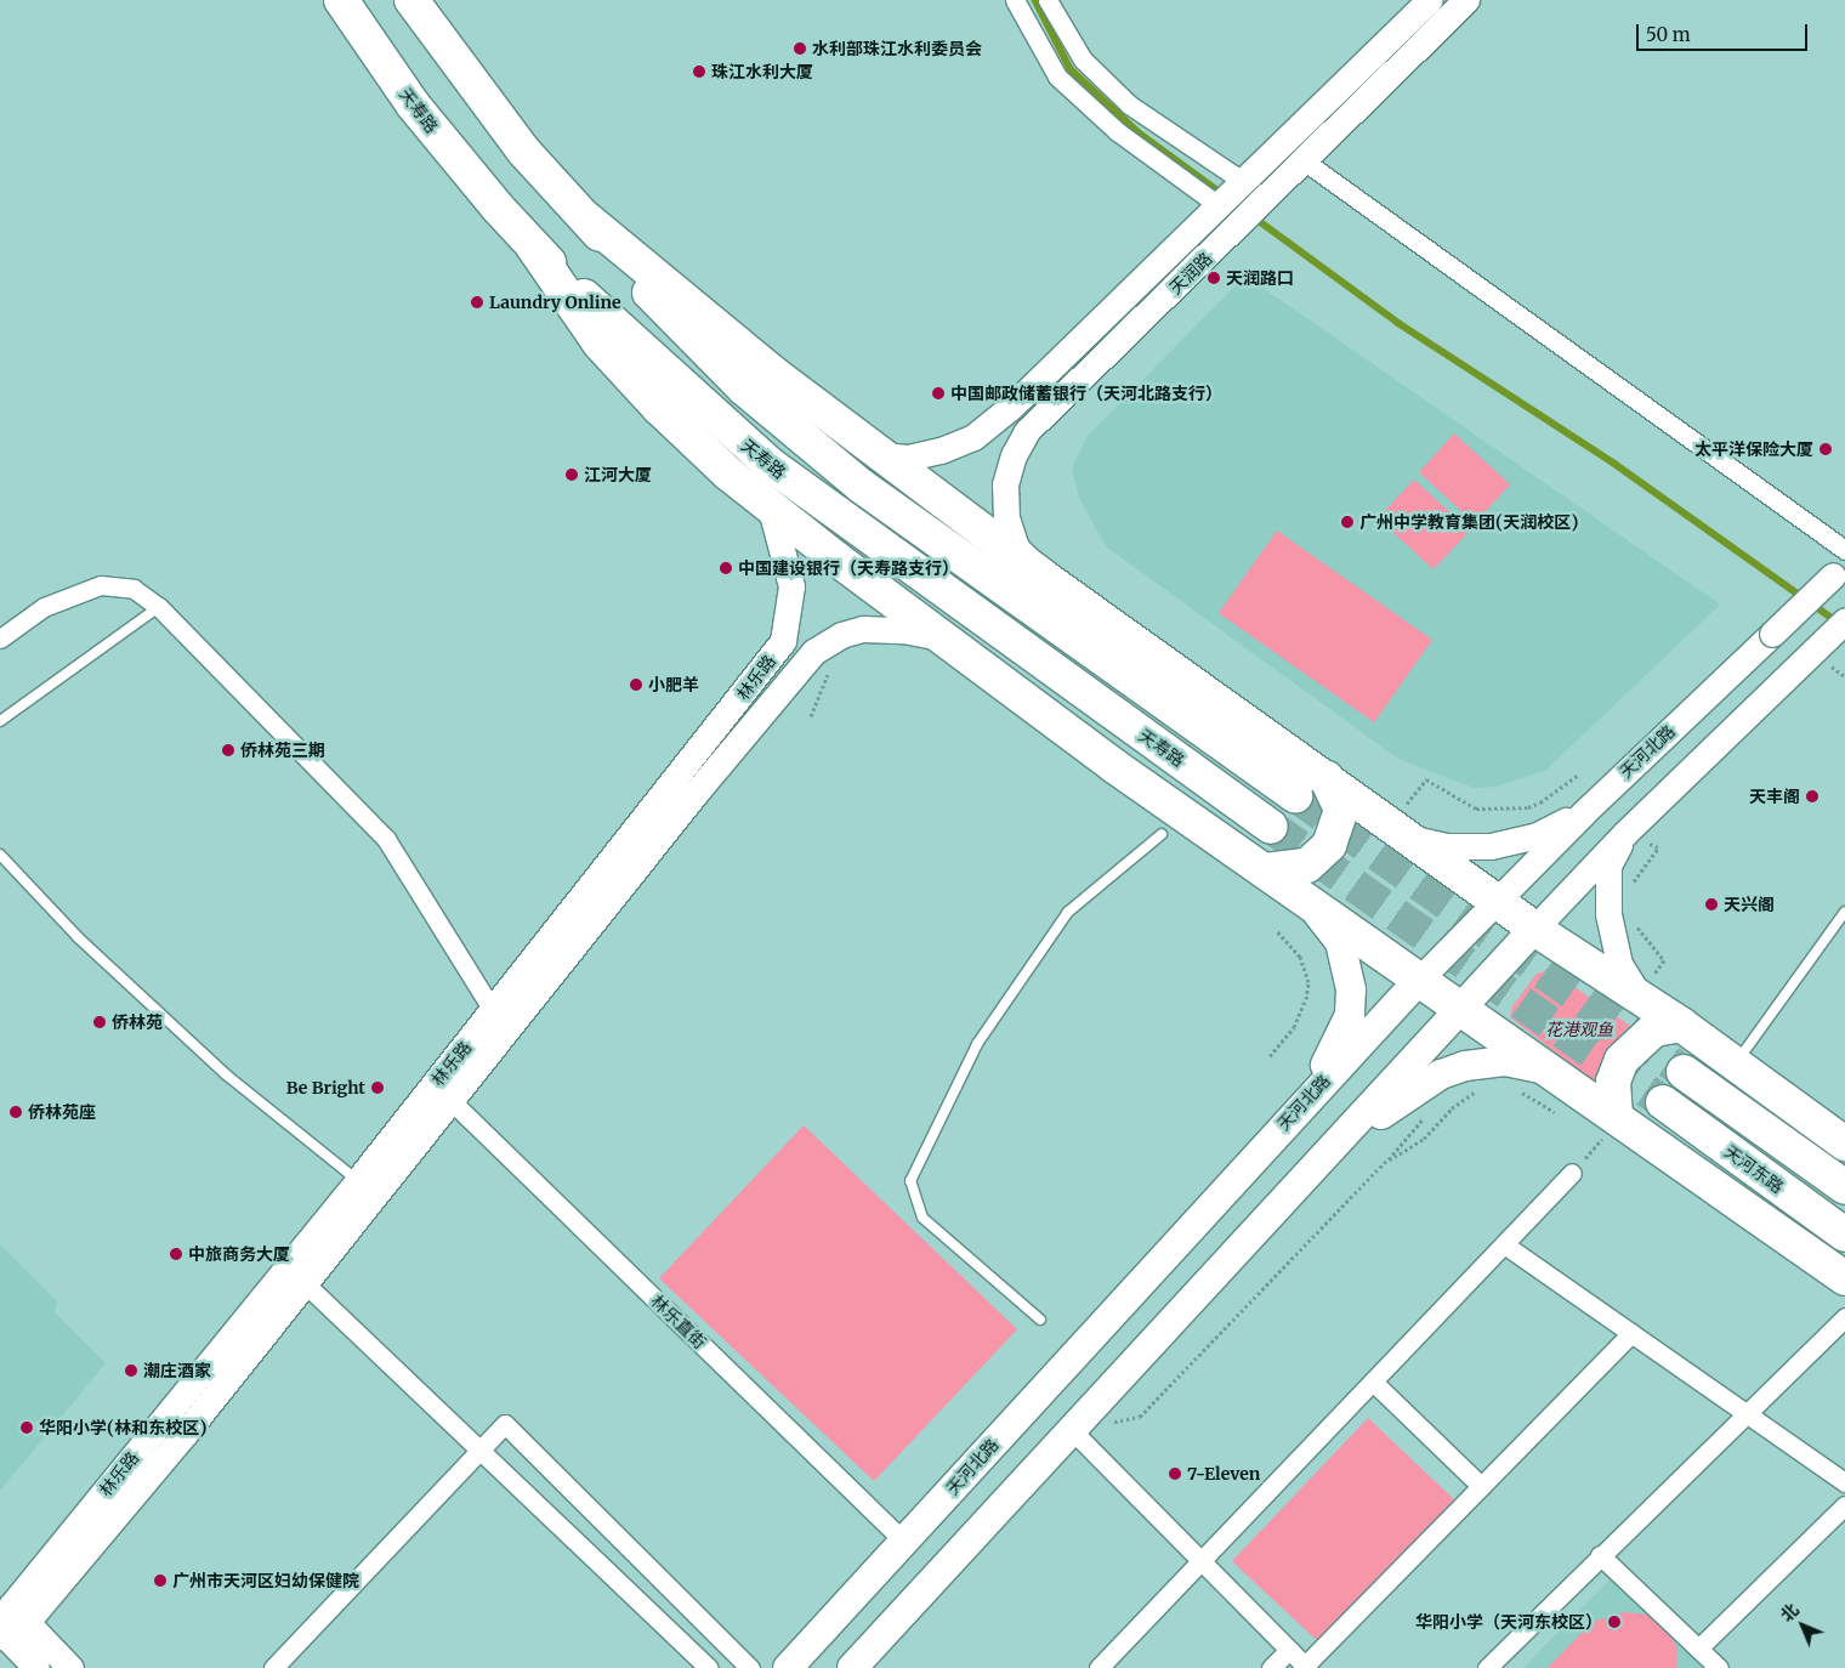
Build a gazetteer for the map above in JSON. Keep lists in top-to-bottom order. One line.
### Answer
{"streets":{"highway":["天寿路","天河东路"],"main road":["天河北路"],"street":["天润路","林乐路","林乐直街"]},"crossings":[["林乐路","林乐直街"],["天河北路","林乐直街"]],"parks":["花港观鱼"],"places":["水利部珠江水利委员会","珠江水利大厦","天润路口","Laundry Online","中国邮政储蓄银行（天河北路支行）","太平洋保险大厦","江河大厦","广州中学教育集团(天润校区)","中国建设银行（天寿路支行）","小肥羊","侨林苑三期","天丰阁","天兴阁","侨林苑","Be Bright","侨林苑座","中旅商务大厦","潮庄酒家","华阳小学(林和东校区)","7-Eleven","广州市天河区妇幼保健院","华阳小学（天河东校区）"],"scale_bar":"50 m","north":"top left"}
